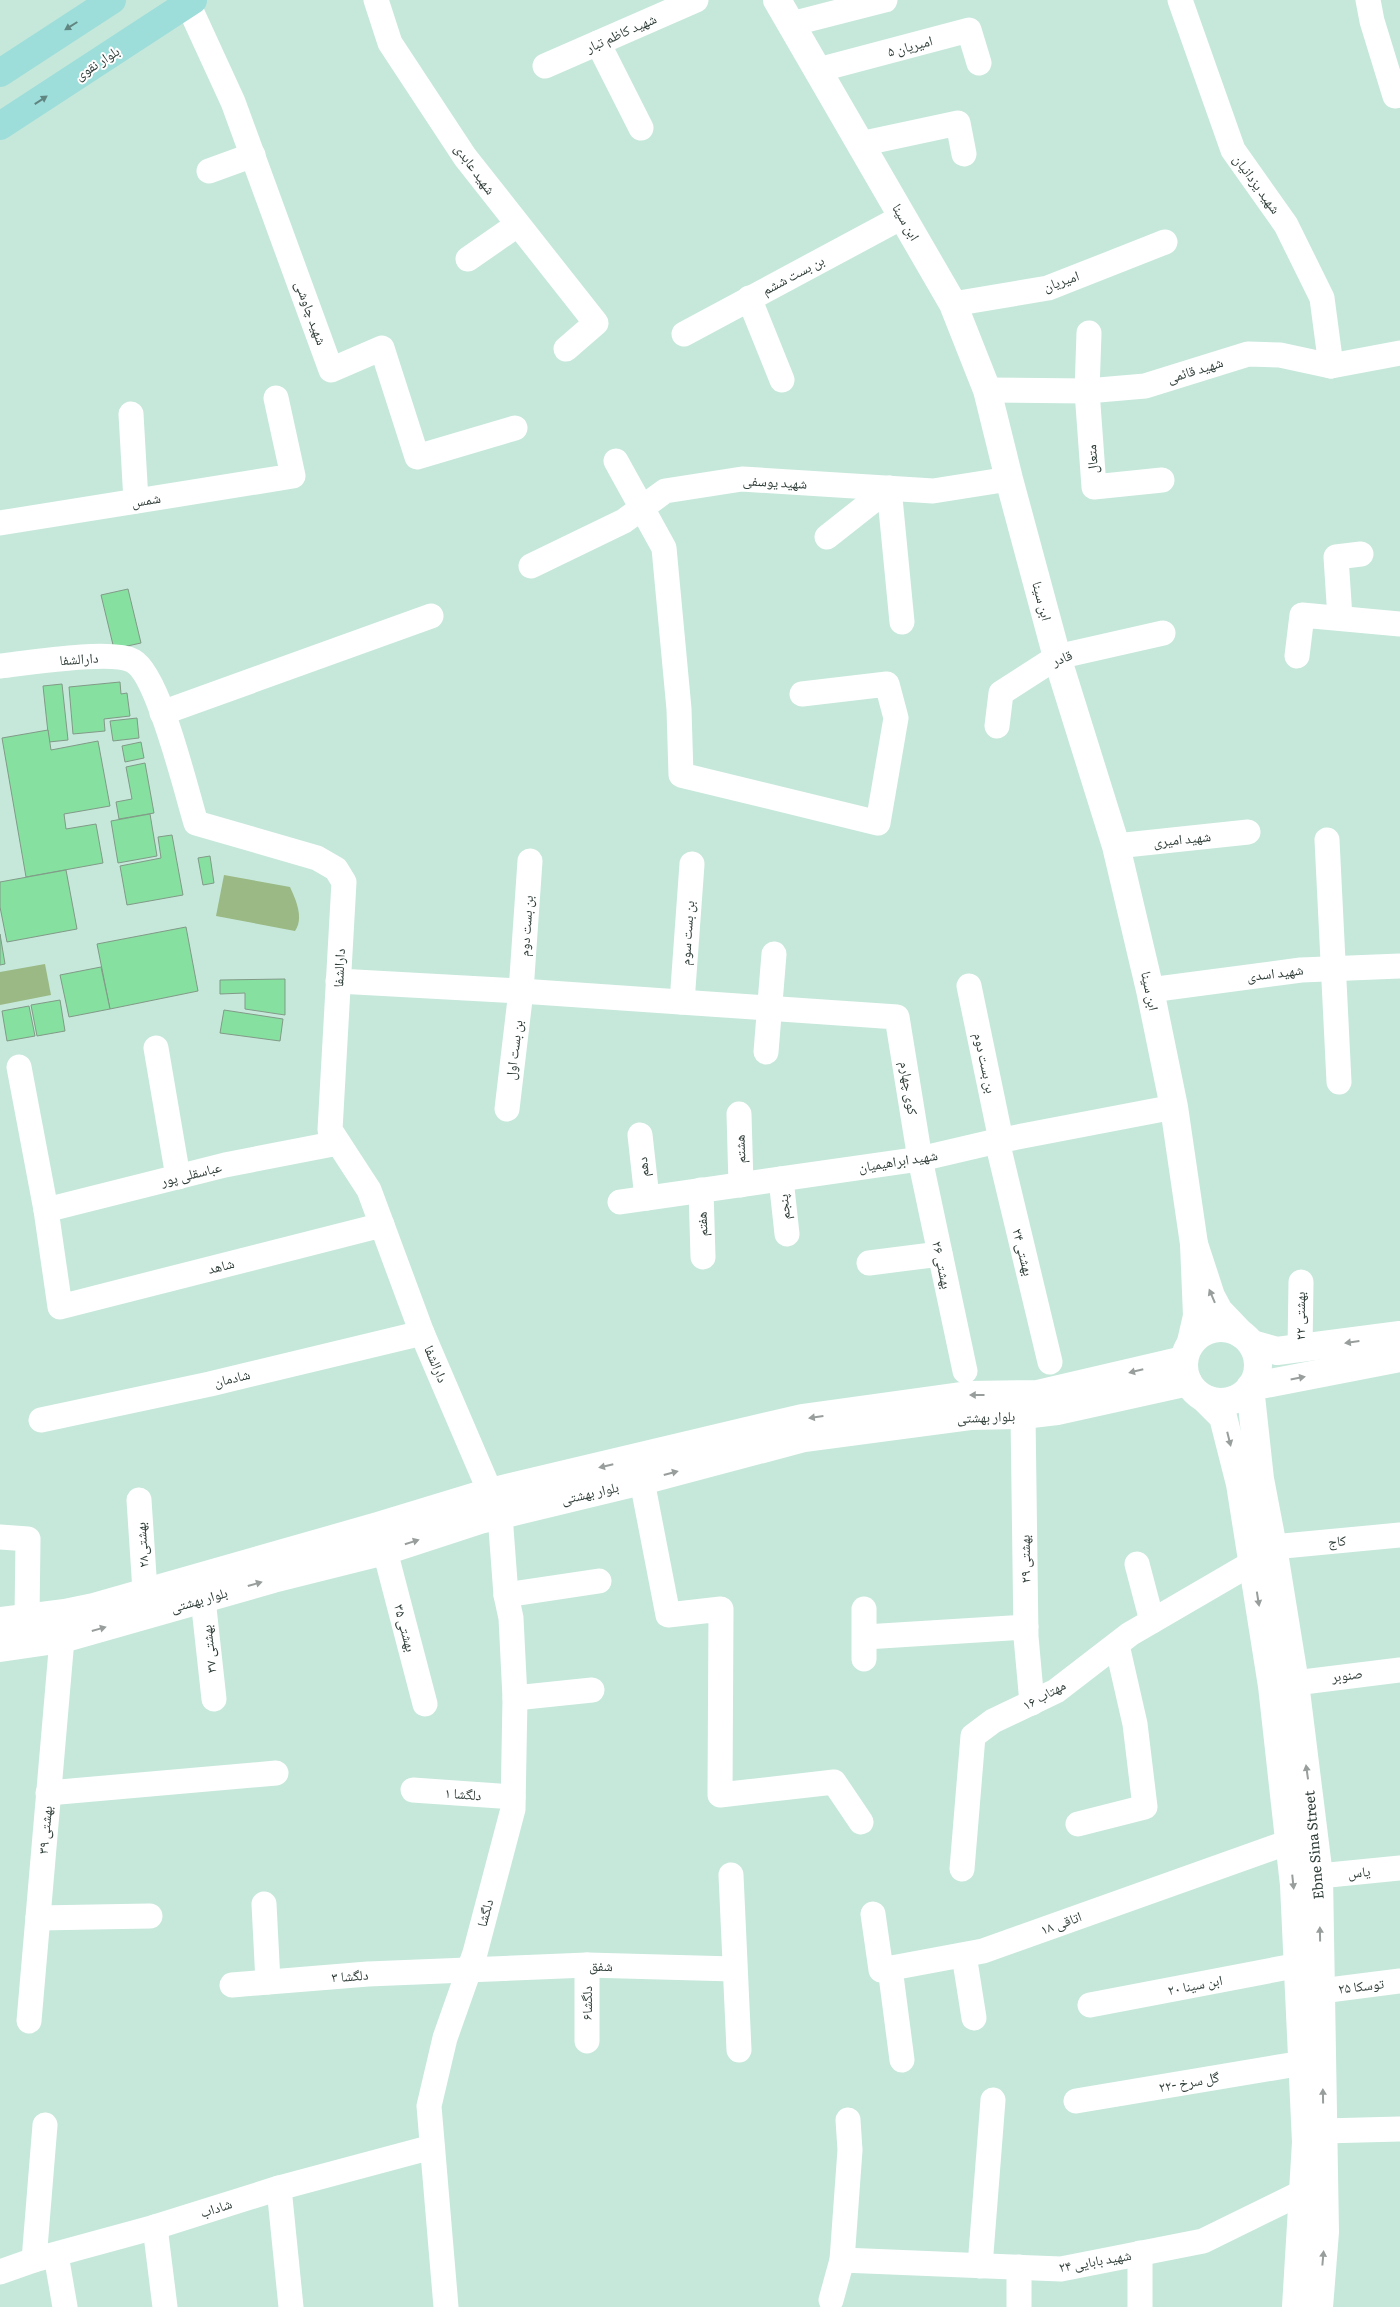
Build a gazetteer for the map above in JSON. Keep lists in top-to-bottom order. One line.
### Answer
{"streets":{"main road":["بلوار نقوی","ابن سینا","بلوار بهشتی","Ebne Sina Street"],"street":["شهید کاظم تبار","امیریان ۵","شهید عابدی","شهید یزدانیان","بن بست ششم","امیریان","شهید چاوشی","شهید قائمی","متعال","شهید یوسفی","شمس","قادر","دارالشفا","شهید امیری","بن بست دوم","بن بست سوم","شهید اسدی","بن بست اول","کوی چهارم","هشتم","شهید ابراهیمیان","دهم","عباسقلی پور","پنجم","هفتم","بهشتی ۲۴","بهشتی ۲۶","شاهد","بهشتی ۲۲","شادمان","کاج","بهشتی۲۸","بهشتی ۲۹","بهشتی ۳۵","بهشتی ٣٧","صنوبر","مهتاب ۱۶","دلگشا ۱","بهشتی ۳۹","یاس","دلگشا","اتاقی ۱۸","شفق","دلگشا ۳","ابن سینا ۲۰","توسکا ۲۵","دلگشا۶","گل سرخ -۲۲","شاداب","شهید بابایی ۲۴"]},"crossings":[["امیریان ۵","ابن سینا"],["بلوار نقوی","شهید چاوشی"],["شهید یزدانیان","شهید قائمی"],["ابن سینا","بن بست ششم"],["ابن سینا","امیریان"],["ابن سینا","شهید قائمی"],["ابن سینا","شهید یوسفی"],["ابن سینا","قادر"],["ابن سینا","شهید امیری"],["ابن سینا","شهید اسدی"],["ابن سینا","شهید ابراهیمیان"],["شهید قائمی","متعال"],["دارالشفا","عباسقلی پور"],["دارالشفا","شاهد"],["دارالشفا","شادمان"],["دارالشفا","بلوار بهشتی"],["دارالشفا","دلگشا"],["بن بست دوم","بن بست اول"],["بن بست دوم","شهید ابراهیمیان"],["بن بست دوم","بهشتی ۲۴"],["کوی چهارم","شهید ابراهیمیان"],["کوی چهارم","بهشتی ۲۶"],["هشتم","شهید ابراهیمیان"],["شهید ابراهیمیان","دهم"],["شهید ابراهیمیان","پنجم"],["شهید ابراهیمیان","هفتم"],["شهید ابراهیمیان","بهشتی ۲۴"],["شهید ابراهیمیان","بهشتی ۲۶"],["عباسقلی پور","شاهد"],["بلوار بهشتی","بهشتی۲۸"],["بلوار بهشتی","بهشتی ۲۹"],["بلوار بهشتی","بهشتی ۳۵"],["بلوار بهشتی","بهشتی ٣٧"],["بلوار بهشتی","بهشتی ۳۹"],["بلوار بهشتی","Ebne Sina Street"],["بلوار بهشتی","دلگشا"],["کاج","مهتاب ۱۶"],["کاج","Ebne Sina Street"],["بهشتی ۲۹","مهتاب ۱۶"],["صنوبر","Ebne Sina Street"],["مهتاب ۱۶","Ebne Sina Street"],["دلگشا ۱","دلگشا"],["Ebne Sina Street","یاس"],["Ebne Sina Street","اتاقی ۱۸"],["Ebne Sina Street","ابن سینا ۲۰"],["Ebne Sina Street","توسکا ۲۵"],["Ebne Sina Street","گل سرخ -۲۲"],["Ebne Sina Street","شهید بابایی ۲۴"],["دلگشا","شفق"],["دلگشا","دلگشا ۳"],["دلگشا","شاداب"],["شفق","دلگشا ۳"],["شفق","دلگشا۶"]]}
